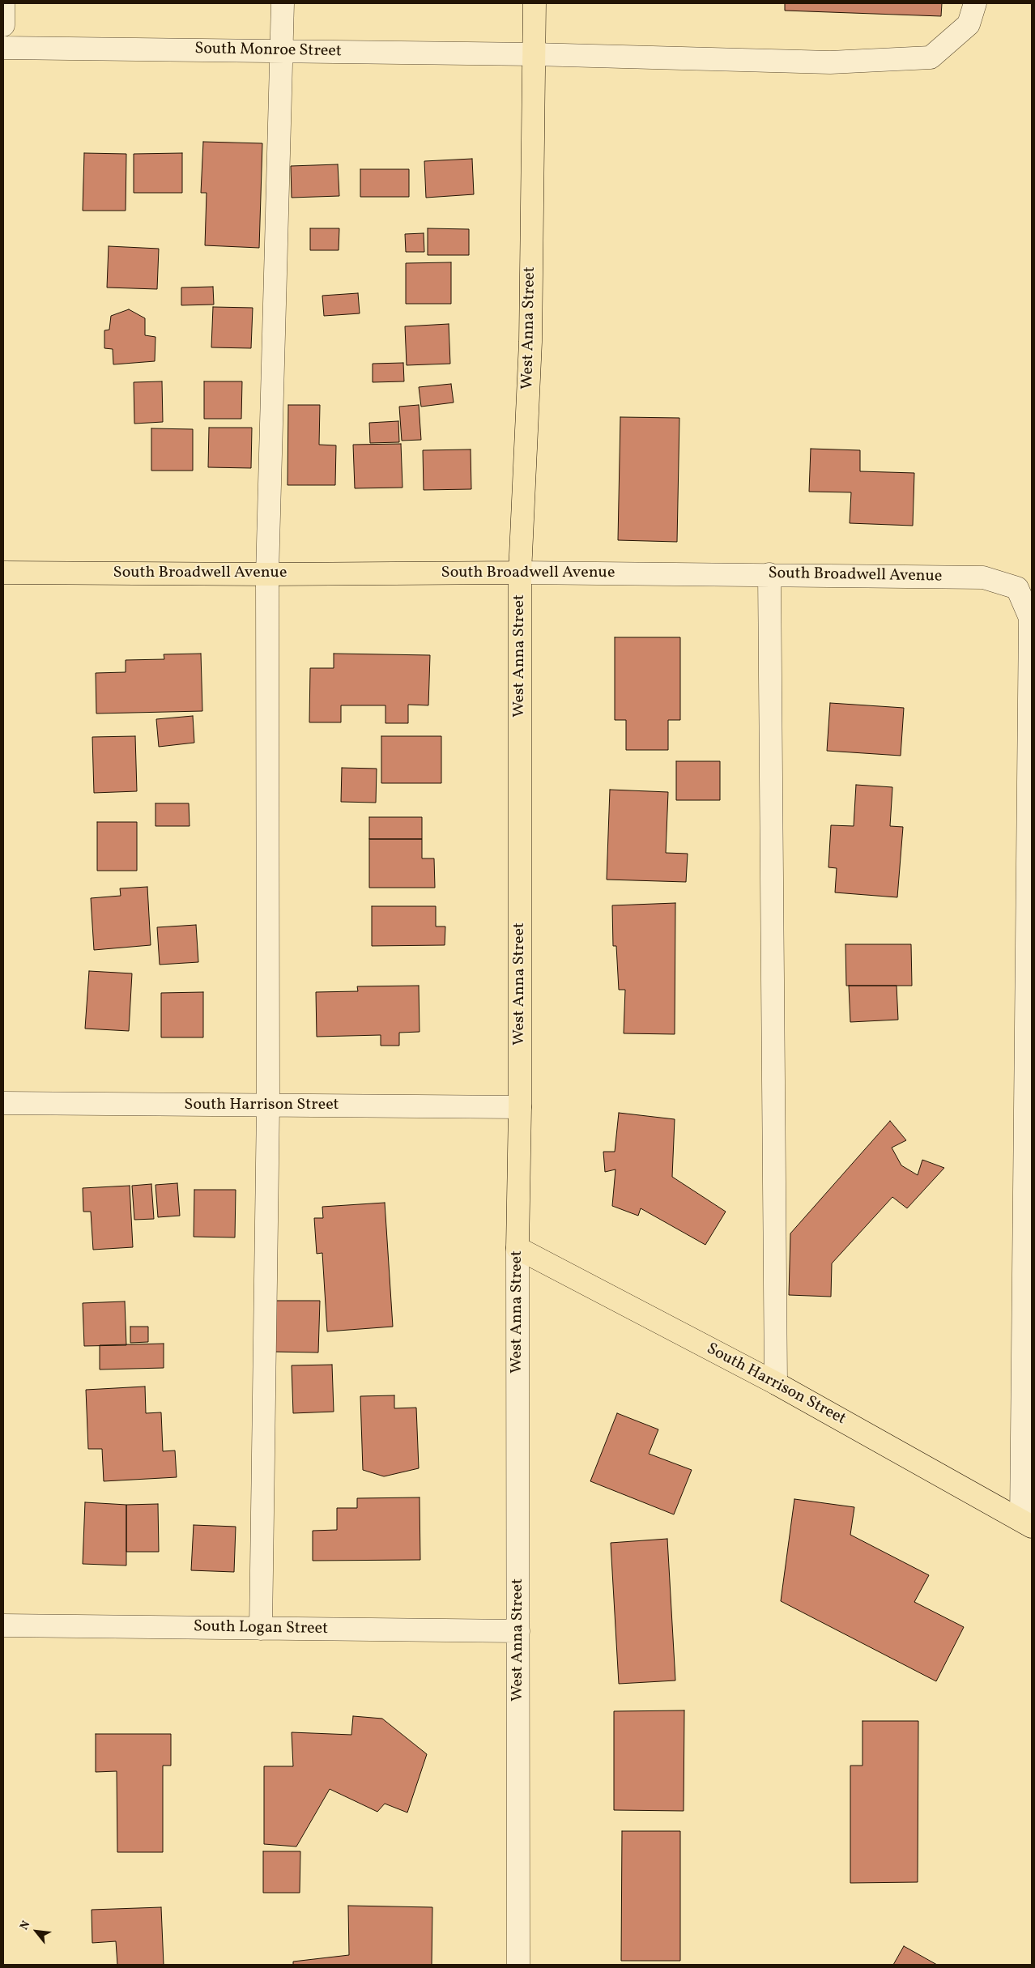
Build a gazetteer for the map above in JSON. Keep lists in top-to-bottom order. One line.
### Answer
{"streets":{"main road":["West Anna Street","South Broadwell Avenue","South Harrison Street"],"street":["South Monroe Street","South Logan Street"]},"crossings":[["South Monroe Street","West Anna Street"],["West Anna Street","South Broadwell Avenue"],["West Anna Street","South Harrison Street"],["West Anna Street","South Logan Street"]],"north":"top left"}
